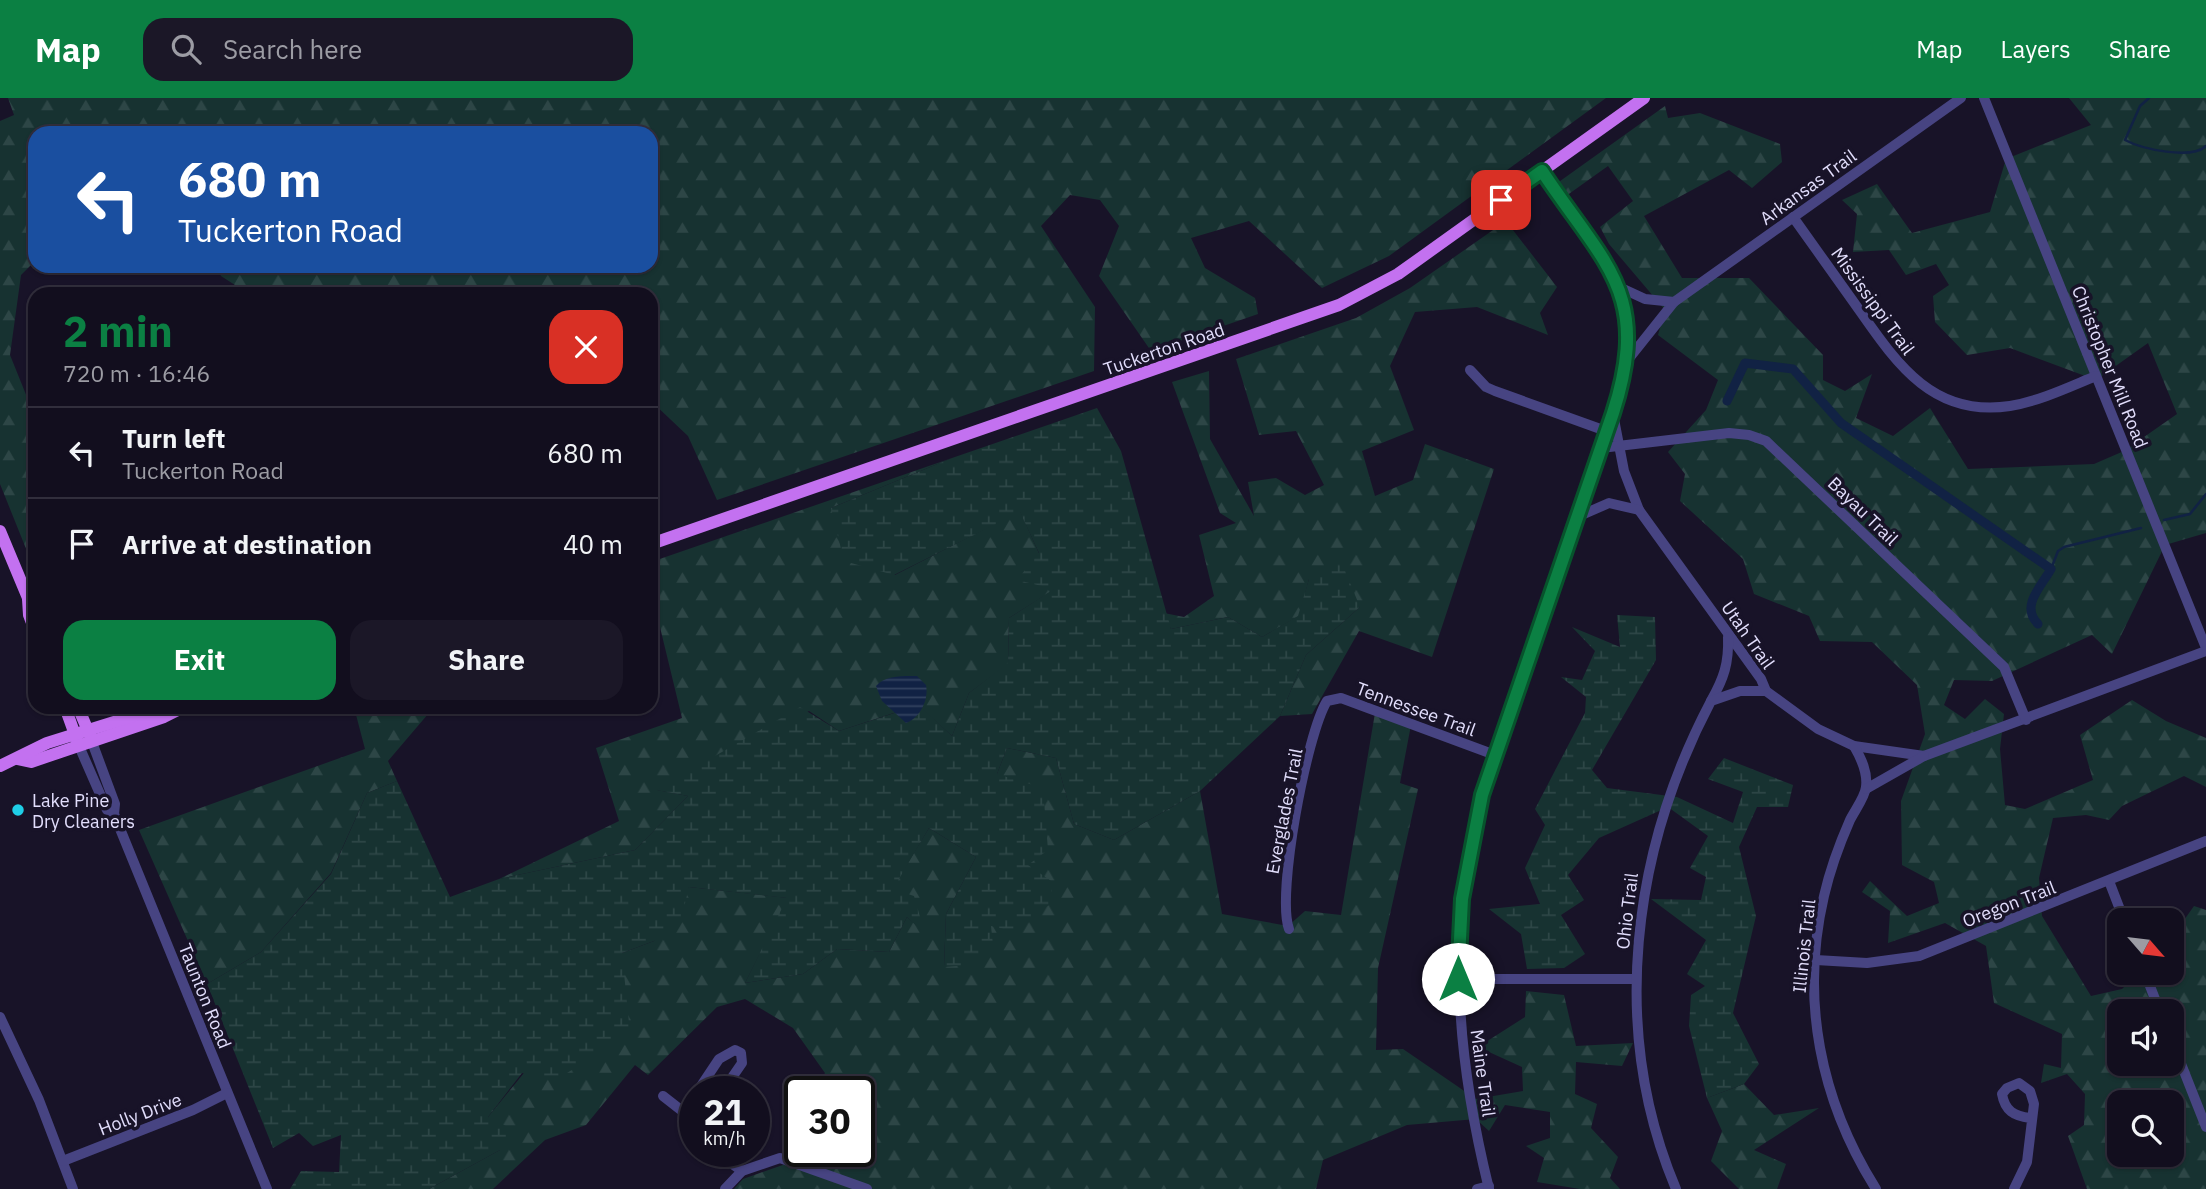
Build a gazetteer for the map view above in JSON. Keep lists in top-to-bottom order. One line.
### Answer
{"streets":{"main road":["Tuckerton Road"],"street":["Arkansas Trail","Mississippi Trail","Christopher Mill Road","Bayau Trail","Utah Trail","Tennessee Trail","Everglades Trail","Oregon Trail","Ohio Trail","Illinois Trail","Taunton Road","Maine Trail","Holly Drive"]},"crossings":[["Arkansas Trail","Mississippi Trail"],["Arkansas Trail","Maine Trail"],["Mississippi Trail","Christopher Mill Road"],["Tuckerton Road","Maine Trail"],["Christopher Mill Road","Utah Trail"],["Bayau Trail","Utah Trail"],["Utah Trail","Ohio Trail"],["Utah Trail","Illinois Trail"],["Utah Trail","Maine Trail"],["Tennessee Trail","Everglades Trail"],["Tennessee Trail","Maine Trail"],["Oregon Trail","Illinois Trail"],["Taunton Road","Holly Drive"]],"places":["Lake Pine Dry Cleaners"],"north":"bottom right","page":{"header":"Map","search":"Search here","nav":["Map","Layers","Share"],"turn":["680 m","Tuckerton Road"],"heading":["2 min","720 m · 16:46"],"list":[{"name":"Turn left","note":"Tuckerton Road","value":"680 m"},{"name":"Arrive at destination","value":"40 m"}],"buttons":["Exit","Share"],"speed":"21 km/h","limit":"30"}}
